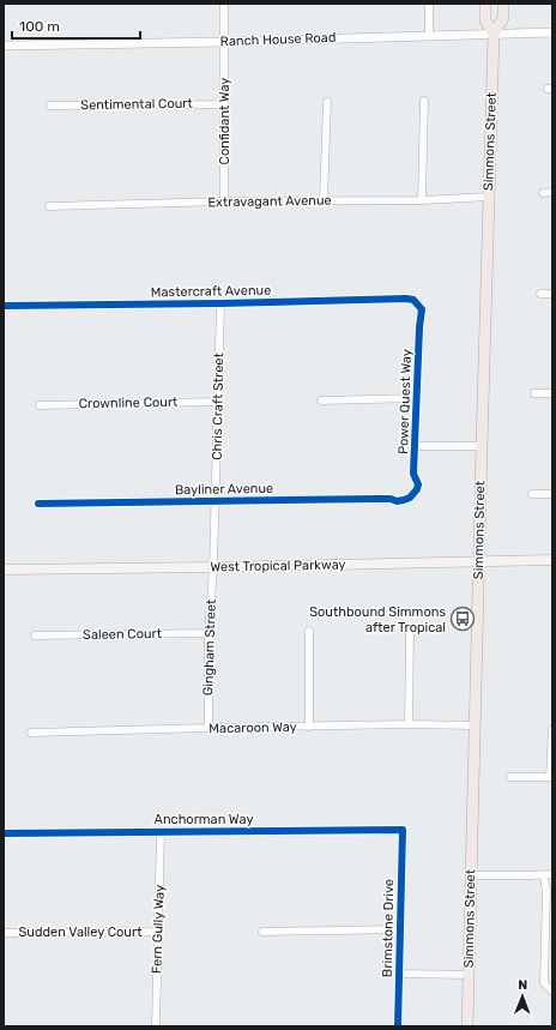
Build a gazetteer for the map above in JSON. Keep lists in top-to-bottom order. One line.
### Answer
{"streets":{"main road":["Simmons Street","West Tropical Parkway"],"street":["Ranch House Road","Sentimental Court","Confidant Way","Extravagant Avenue","Mastercraft Avenue","Power Quest Way","Crownline Court","Chris Craft Street","Bayliner Avenue","Saleen Court","Gingham Street","Macaroon Way","Anchorman Way","Brimstone Drive","Fern Gully Way","Sudden Valley Court"]},"crossings":[["Ranch House Road","Confidant Way"],["Ranch House Road","Simmons Street"],["Sentimental Court","Confidant Way"],["Confidant Way","Extravagant Avenue"],["Simmons Street","Extravagant Avenue"],["Simmons Street","West Tropical Parkway"],["Simmons Street","Macaroon Way"],["Mastercraft Avenue","Power Quest Way"],["Mastercraft Avenue","Chris Craft Street"],["Power Quest Way","Bayliner Avenue"],["Crownline Court","Chris Craft Street"],["Chris Craft Street","Bayliner Avenue"],["Chris Craft Street","West Tropical Parkway"],["Chris Craft Street","Gingham Street"],["West Tropical Parkway","Gingham Street"],["Saleen Court","Gingham Street"],["Gingham Street","Macaroon Way"],["Anchorman Way","Brimstone Drive"],["Anchorman Way","Fern Gully Way"],["Fern Gully Way","Sudden Valley Court"]],"places":{"bus stop":["Southbound Simmons after Tropical"]},"scale_bar":"100 m","north":"top"}
